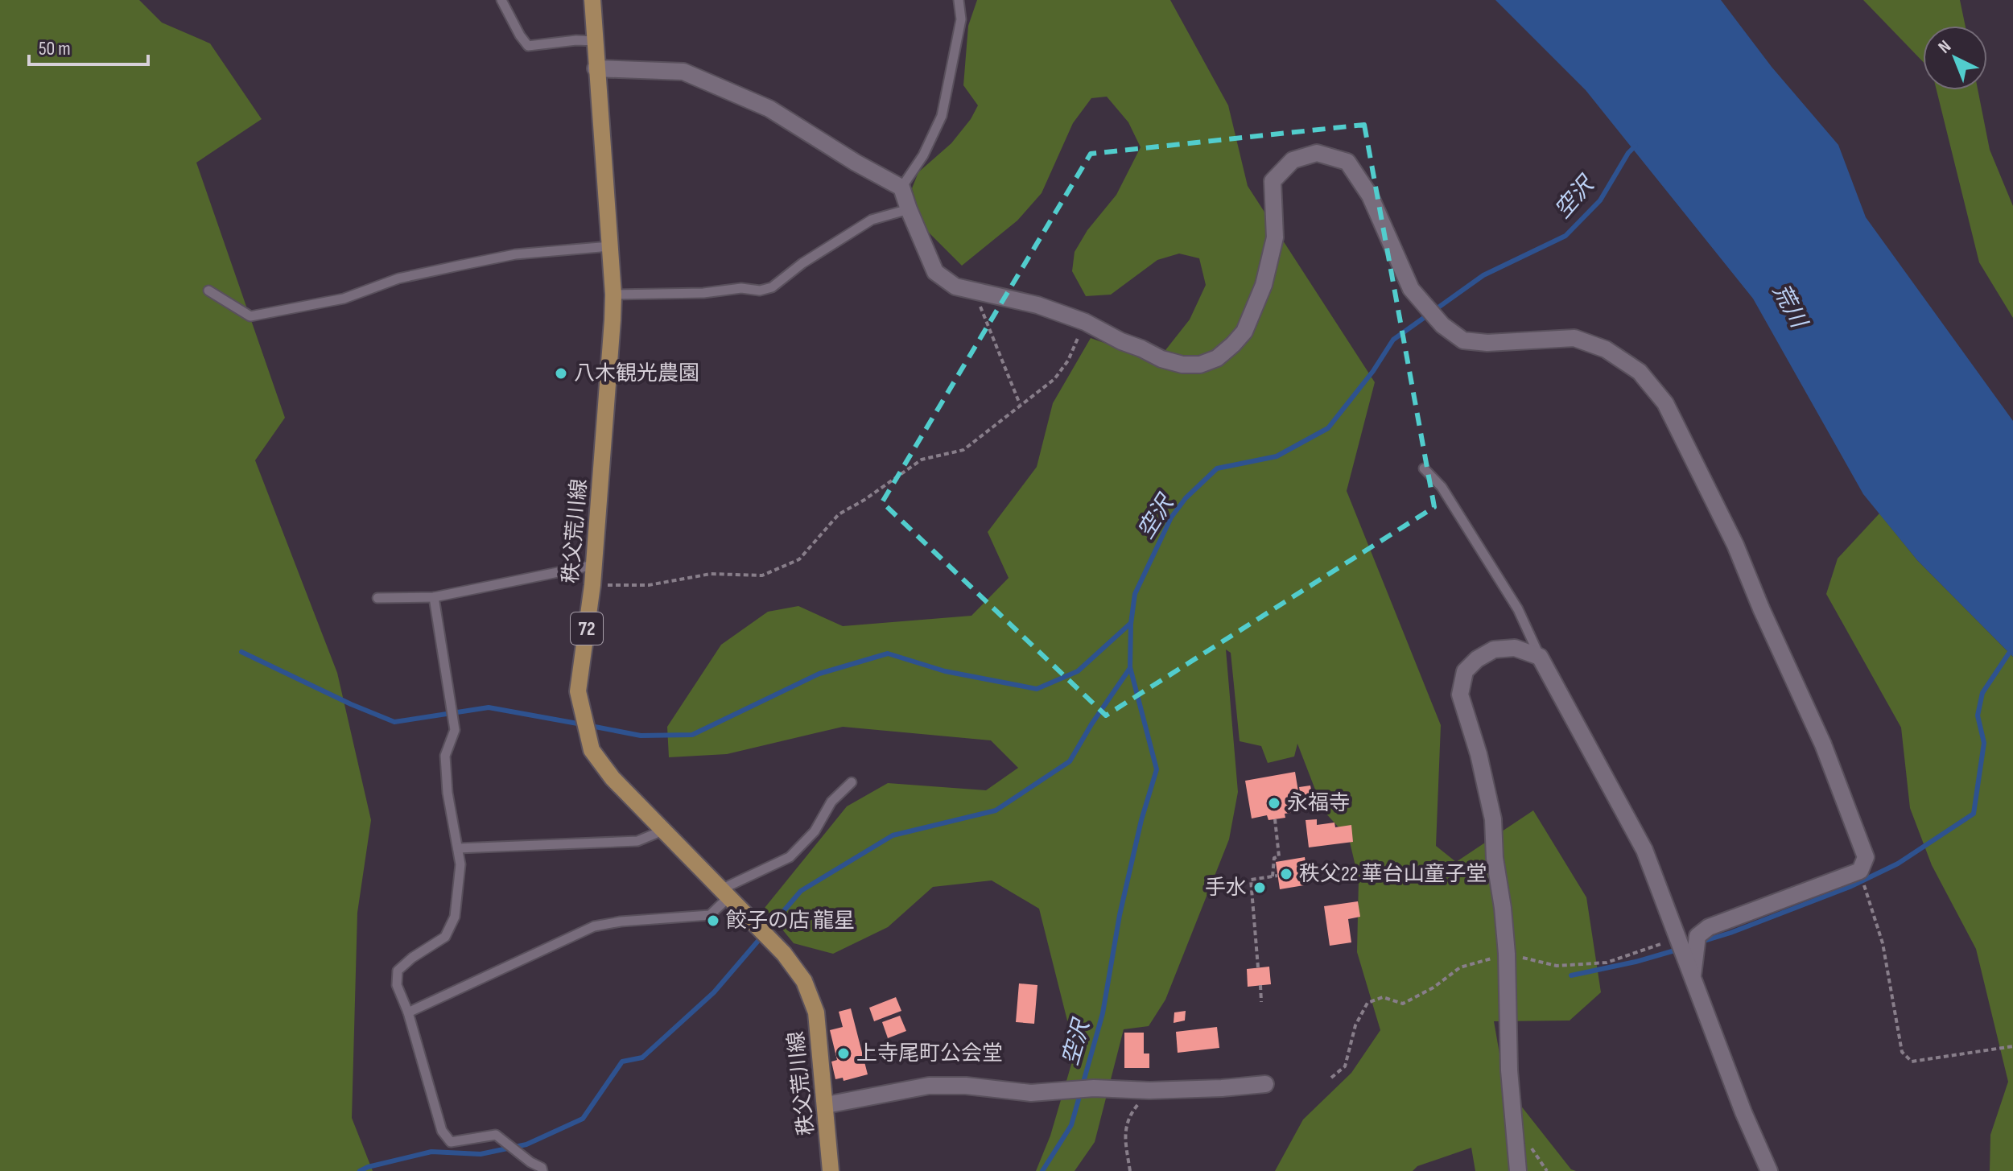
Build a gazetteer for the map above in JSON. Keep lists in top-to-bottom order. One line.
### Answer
{"streets":{"main road":["秩父荒川線","72"]},"water":["空沢","荒川"],"places":["八木観光農園","永福寺","秩父22 華台山童子堂","手水","餃子の店 龍星","上寺尾町公会堂"],"scale_bar":"50 m","north":"top left"}
